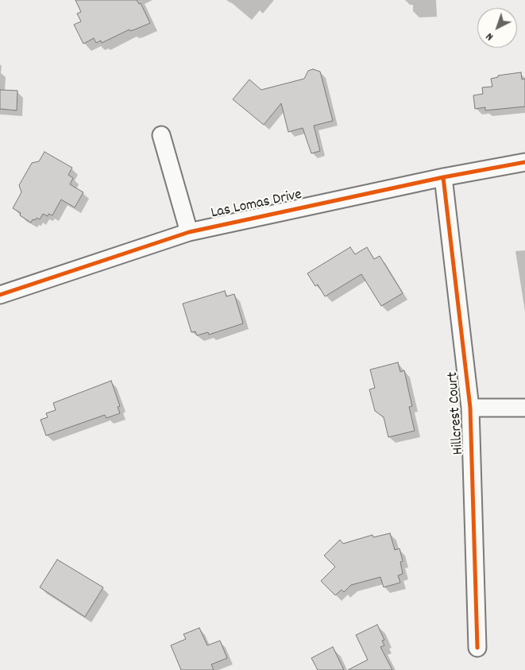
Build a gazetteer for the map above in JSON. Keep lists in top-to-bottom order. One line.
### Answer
{"streets":{"street":["Las Lomas Drive","Hillcrest Court"]},"crossings":[["Las Lomas Drive","Hillcrest Court"]],"north":"bottom left"}
